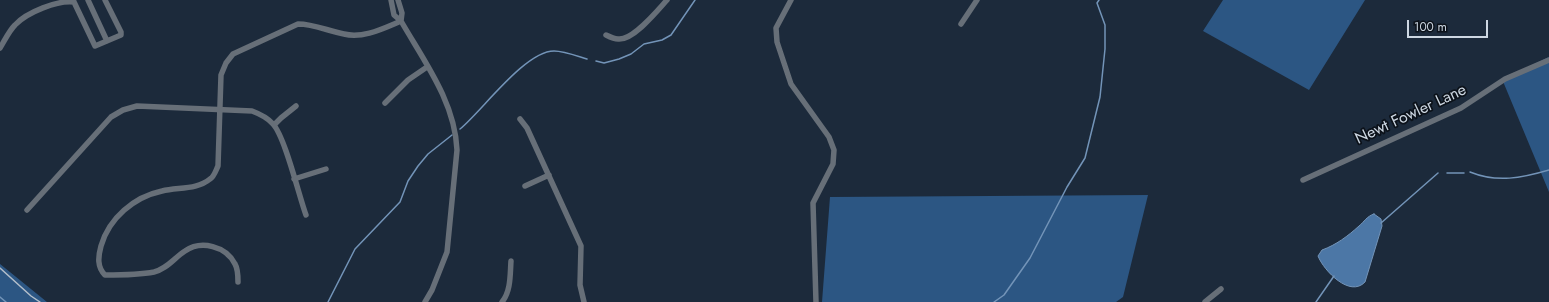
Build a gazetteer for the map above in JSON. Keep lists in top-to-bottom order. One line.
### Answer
{"streets":{"street":["Newt Fowler Lane"]},"scale_bar":"100 m"}
